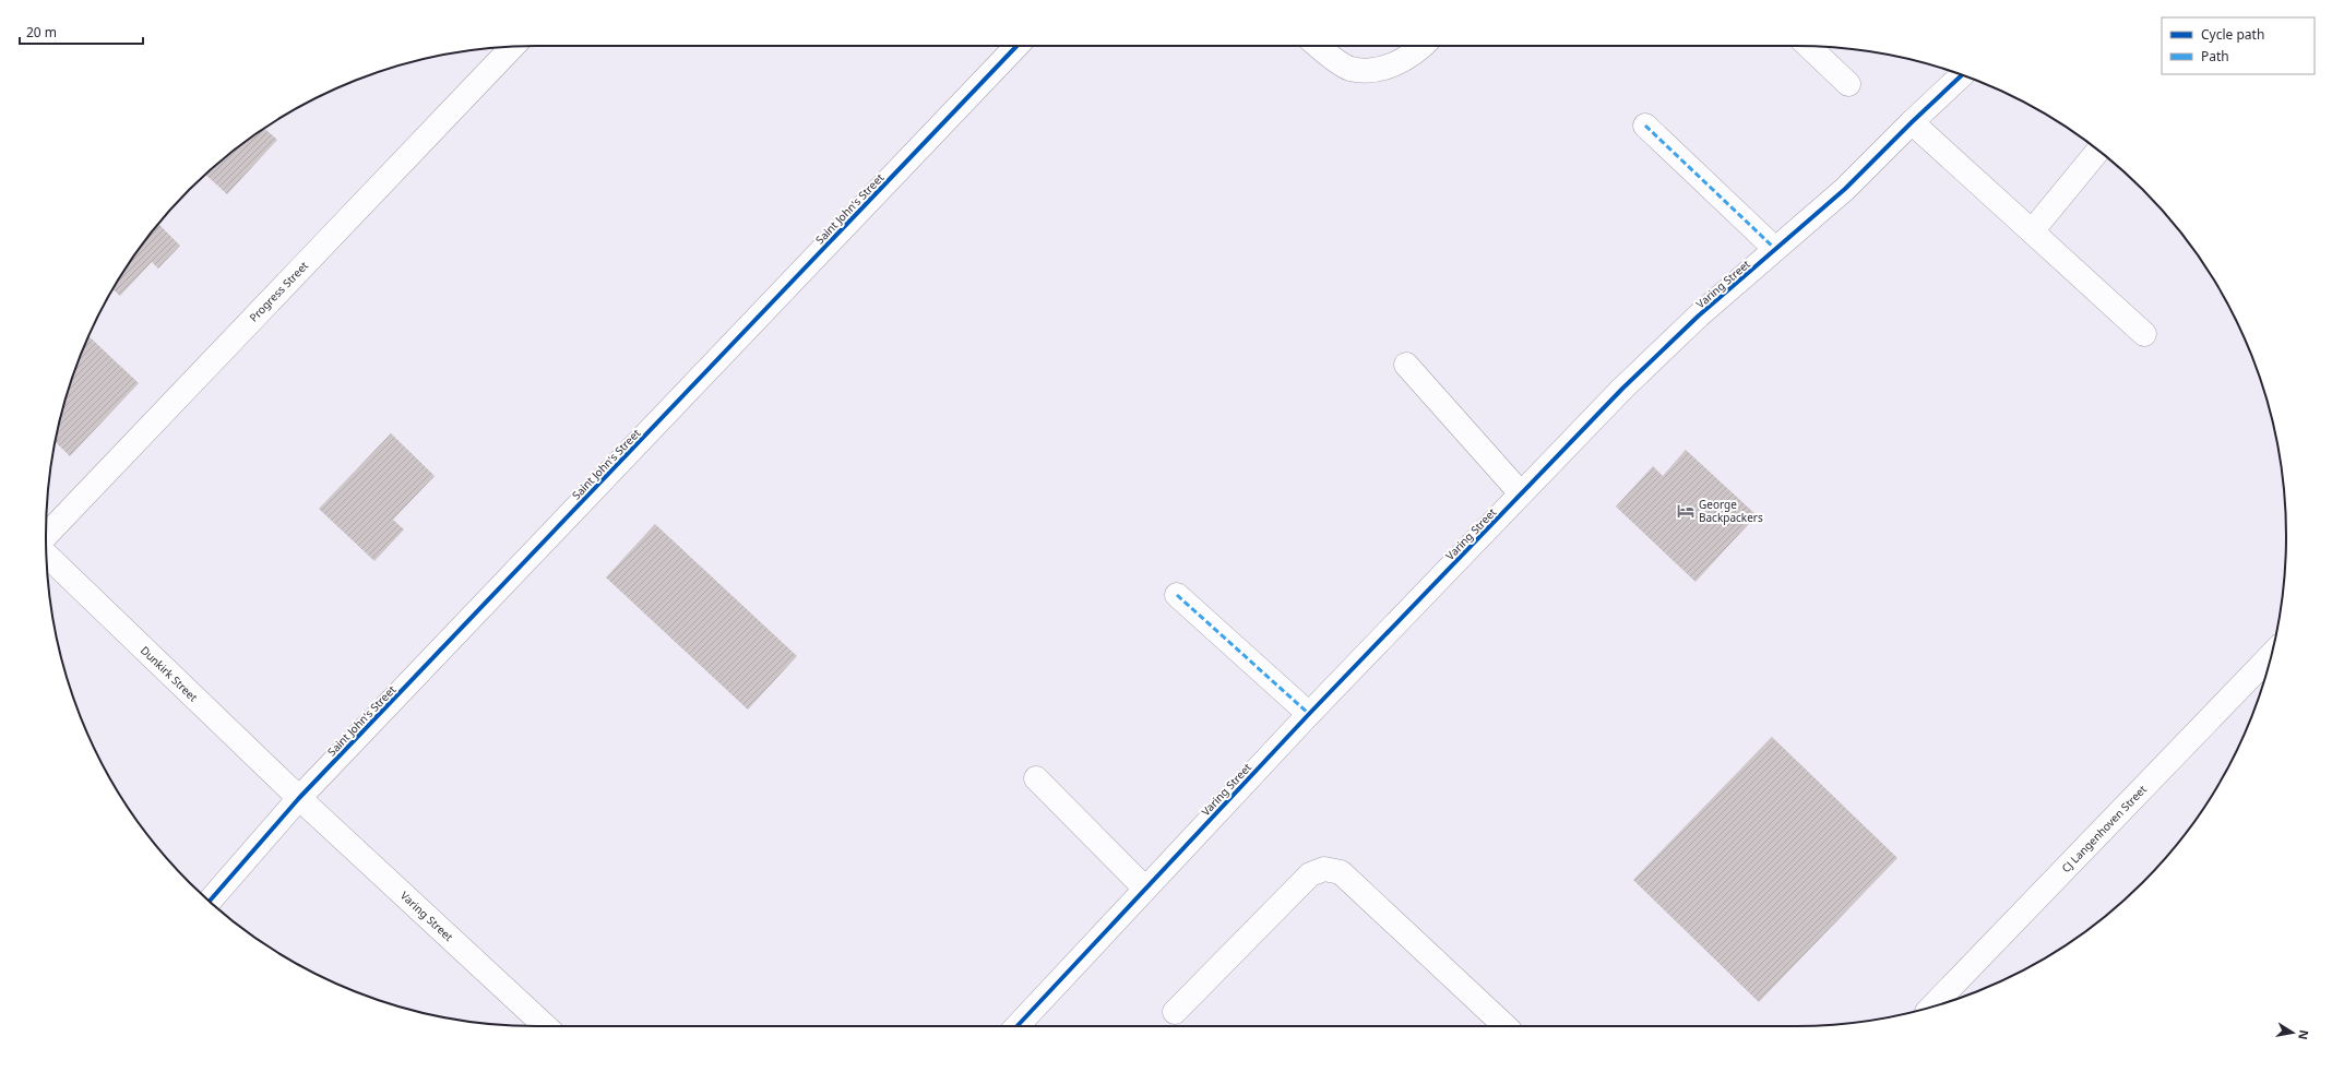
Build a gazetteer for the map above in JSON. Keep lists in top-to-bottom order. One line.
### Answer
{"streets":{"street":["Saint John's Street","Varing Street","Progress Street","Dunkirk Street","CJ Langenhoven Street"]},"crossings":[["Saint John's Street","Varing Street"],["Saint John's Street","Dunkirk Street"],["Varing Street","Dunkirk Street"]],"places":{"hotel":["George Backpackers"]},"legend":["Cycle path","Path"],"scale_bar":"20 m","north":"right"}
